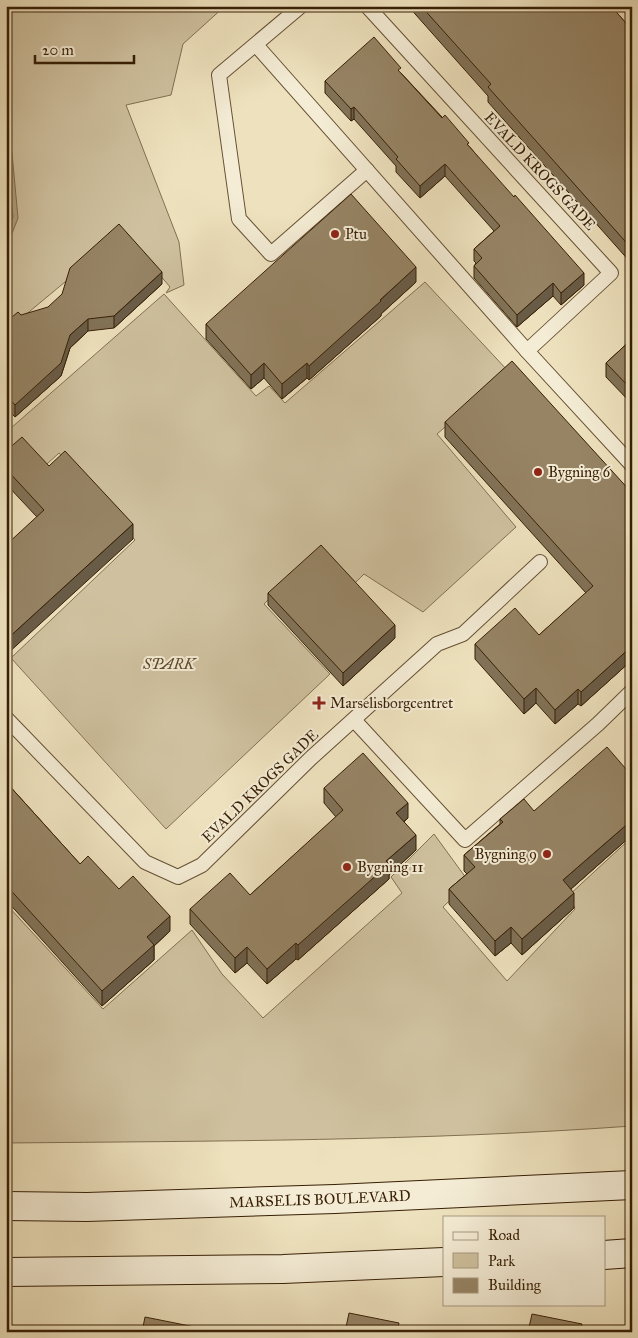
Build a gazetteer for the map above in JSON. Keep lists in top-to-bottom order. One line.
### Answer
{"streets":{"main road":["MARSELIS BOULEVARD"],"lane":["EVALD KROGS GADE"]},"parks":["SPARK"],"places":{"other":["Ptu","Bygning 6","Bygning 9","Bygning 11"],"health":["Marselisborgcentret"]},"legend":["Road","Park","Building"],"scale_bar":"20 m"}
